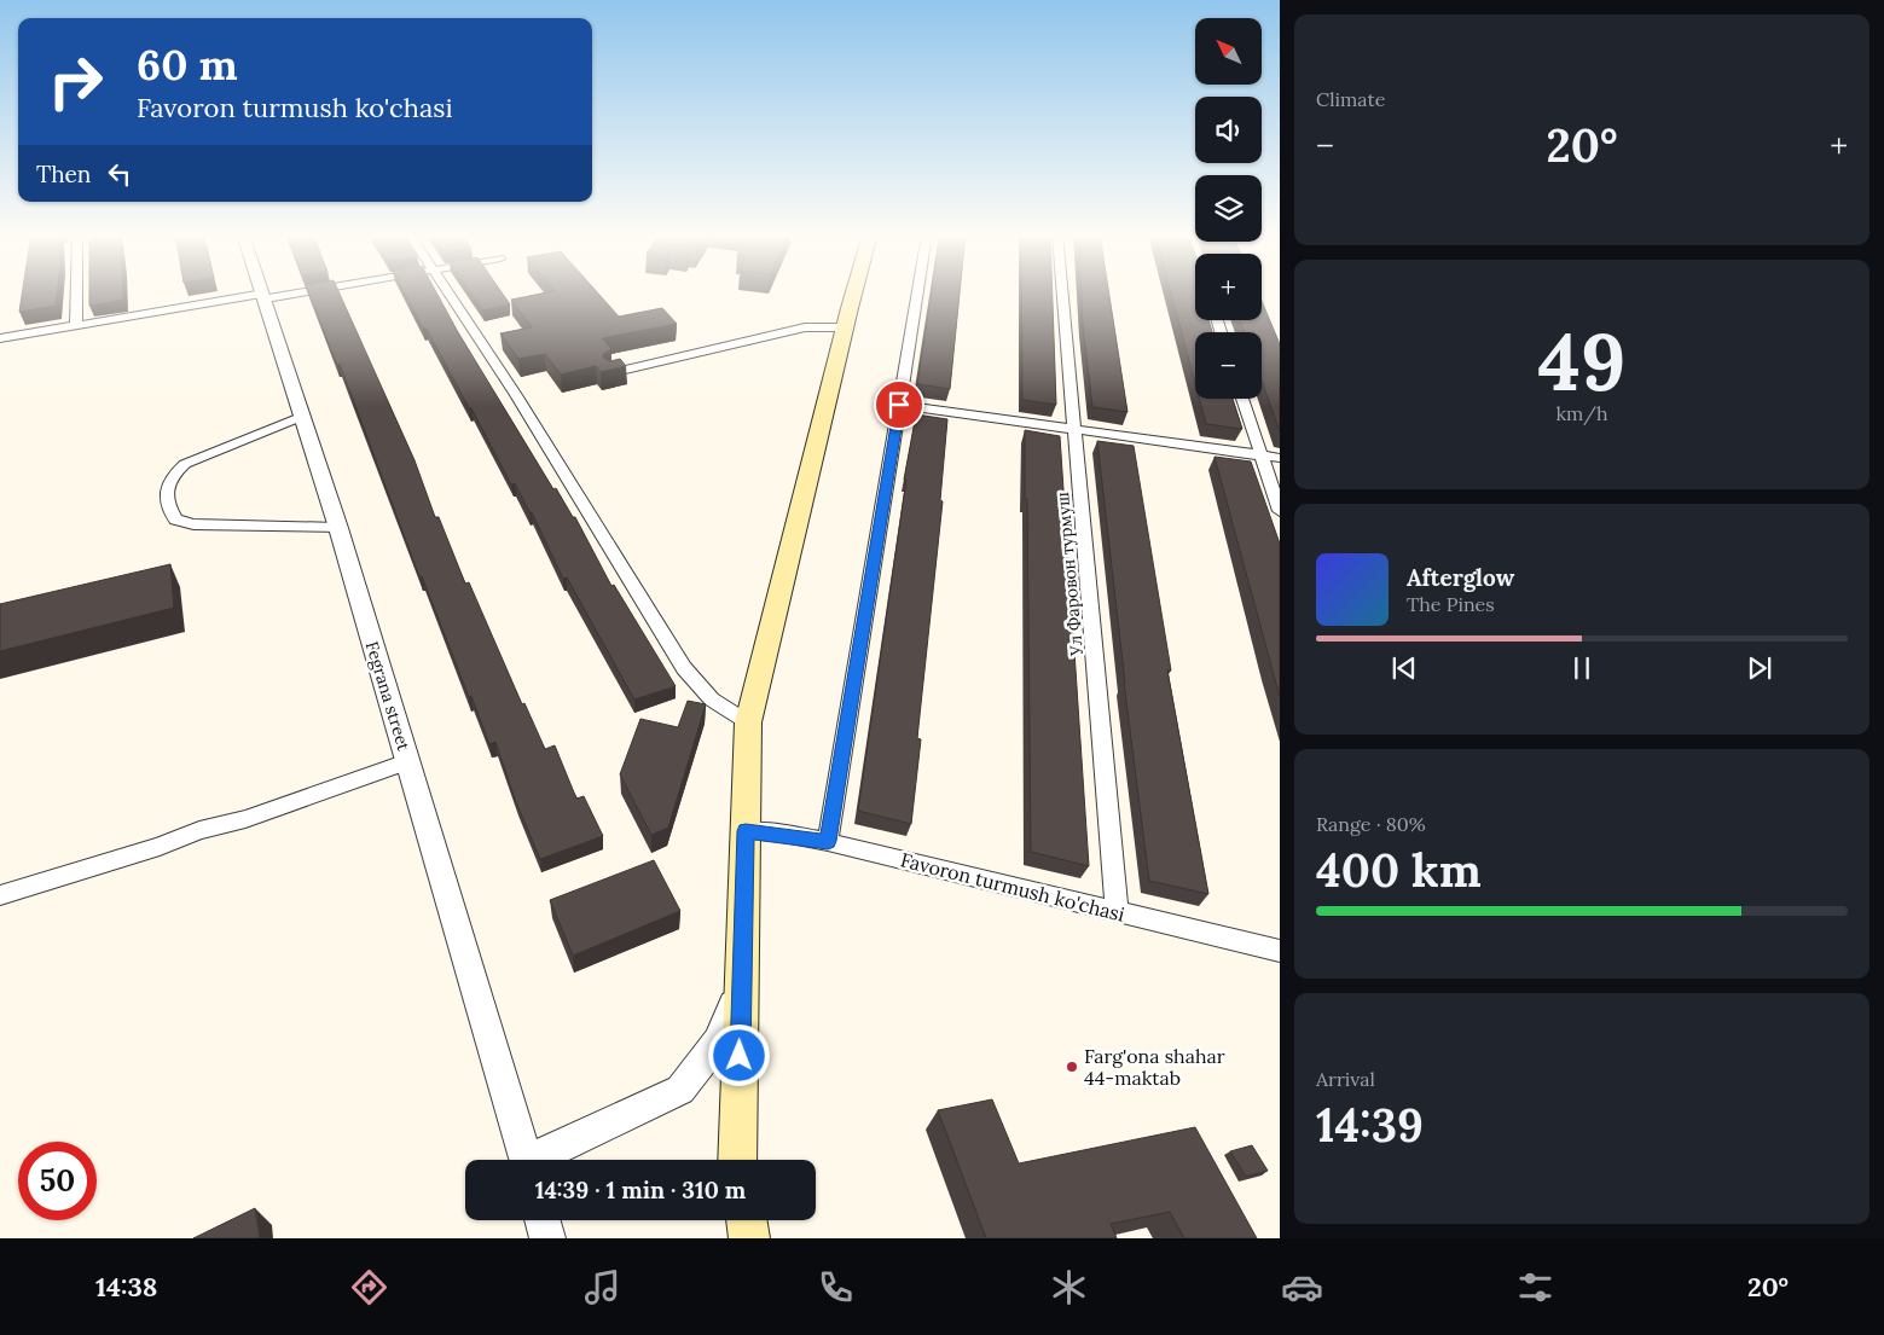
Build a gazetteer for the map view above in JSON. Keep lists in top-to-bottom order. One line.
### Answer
{"streets":{"street":["Ул Фаровон турмуш","Fegrana street","Favoron turmush ko'chasi"]},"crossings":[["Ул Фаровон турмуш","Favoron turmush ko'chasi"]],"places":["Farg'ona shahar 44-maktab"],"north":"top left","page":{"tile":["Climate",["49","km/h"],["Range · 80%","400 km"],["Arrival","14:39"]],"map_buttons":["+","−"],"turn":["60 m","Favoron turmush ko'chasi"],"heat":["−","20°","+"],"then":"Then","song":["Afterglow","The Pines"],"limit":"50","trip":"14:39 · 1 min · 310 m","tabs":["14:38","20°"]}}
